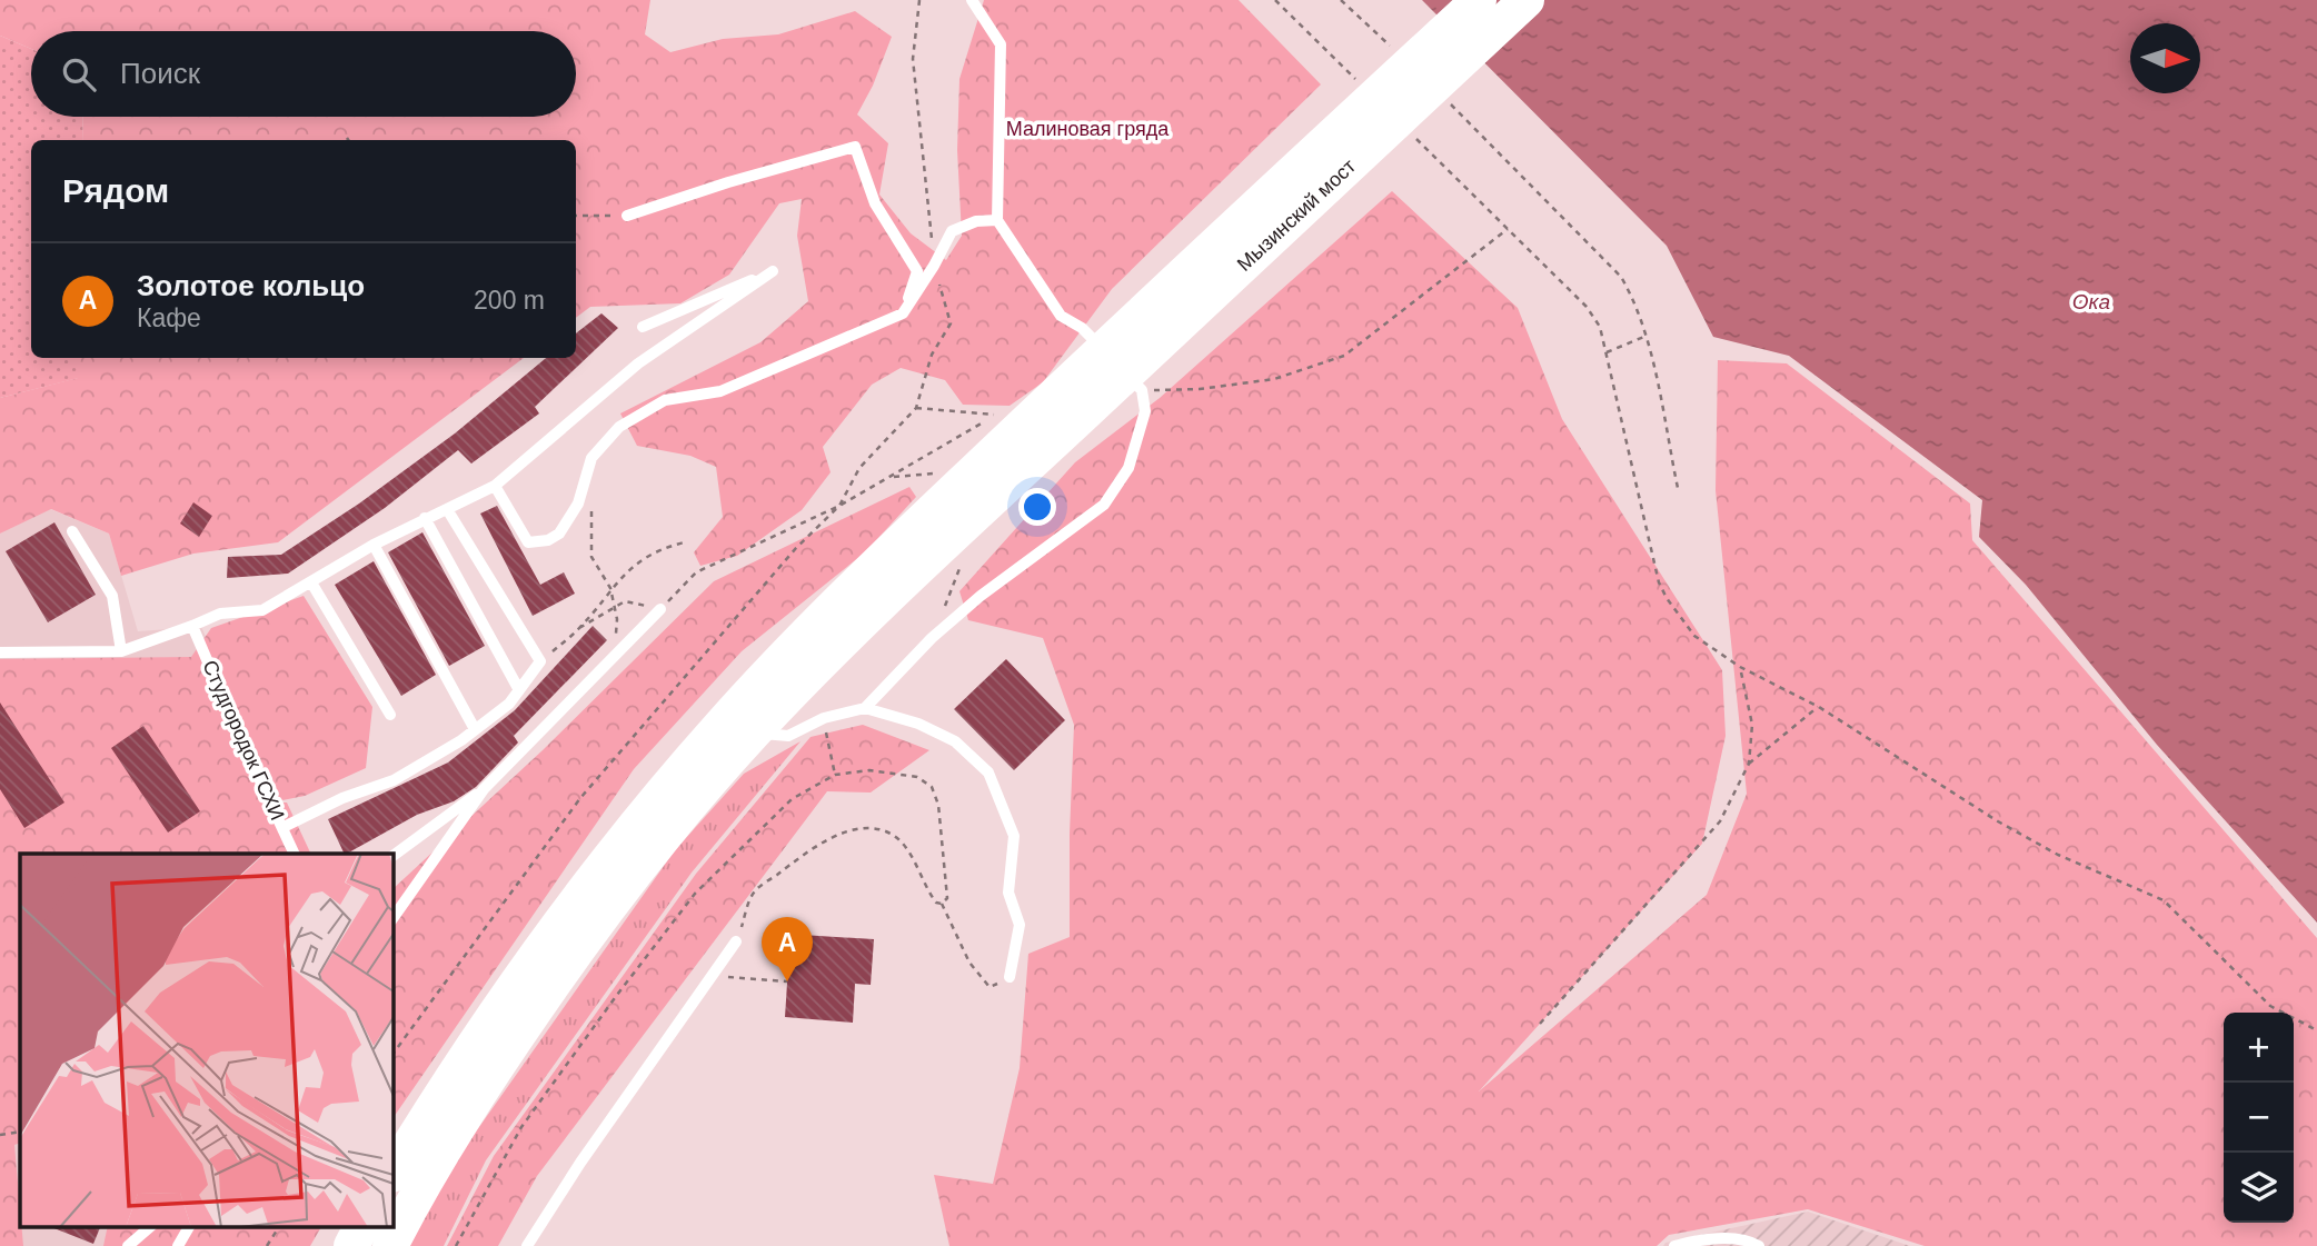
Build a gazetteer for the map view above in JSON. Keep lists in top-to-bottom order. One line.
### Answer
{"streets":{"main road":["Мызинский мост"],"lane":["Студгородок ГСХИ"]},"water":["Ока"],"parks":["Малиновая гряда"],"north":"right","page":{"search":"Поиск","heading":"Рядом","list":[{"mark":"A","name":"Золотое кольцо","note":"Кафе","value":"200 m"}],"pins":"A","map_buttons":["+","−"]}}
